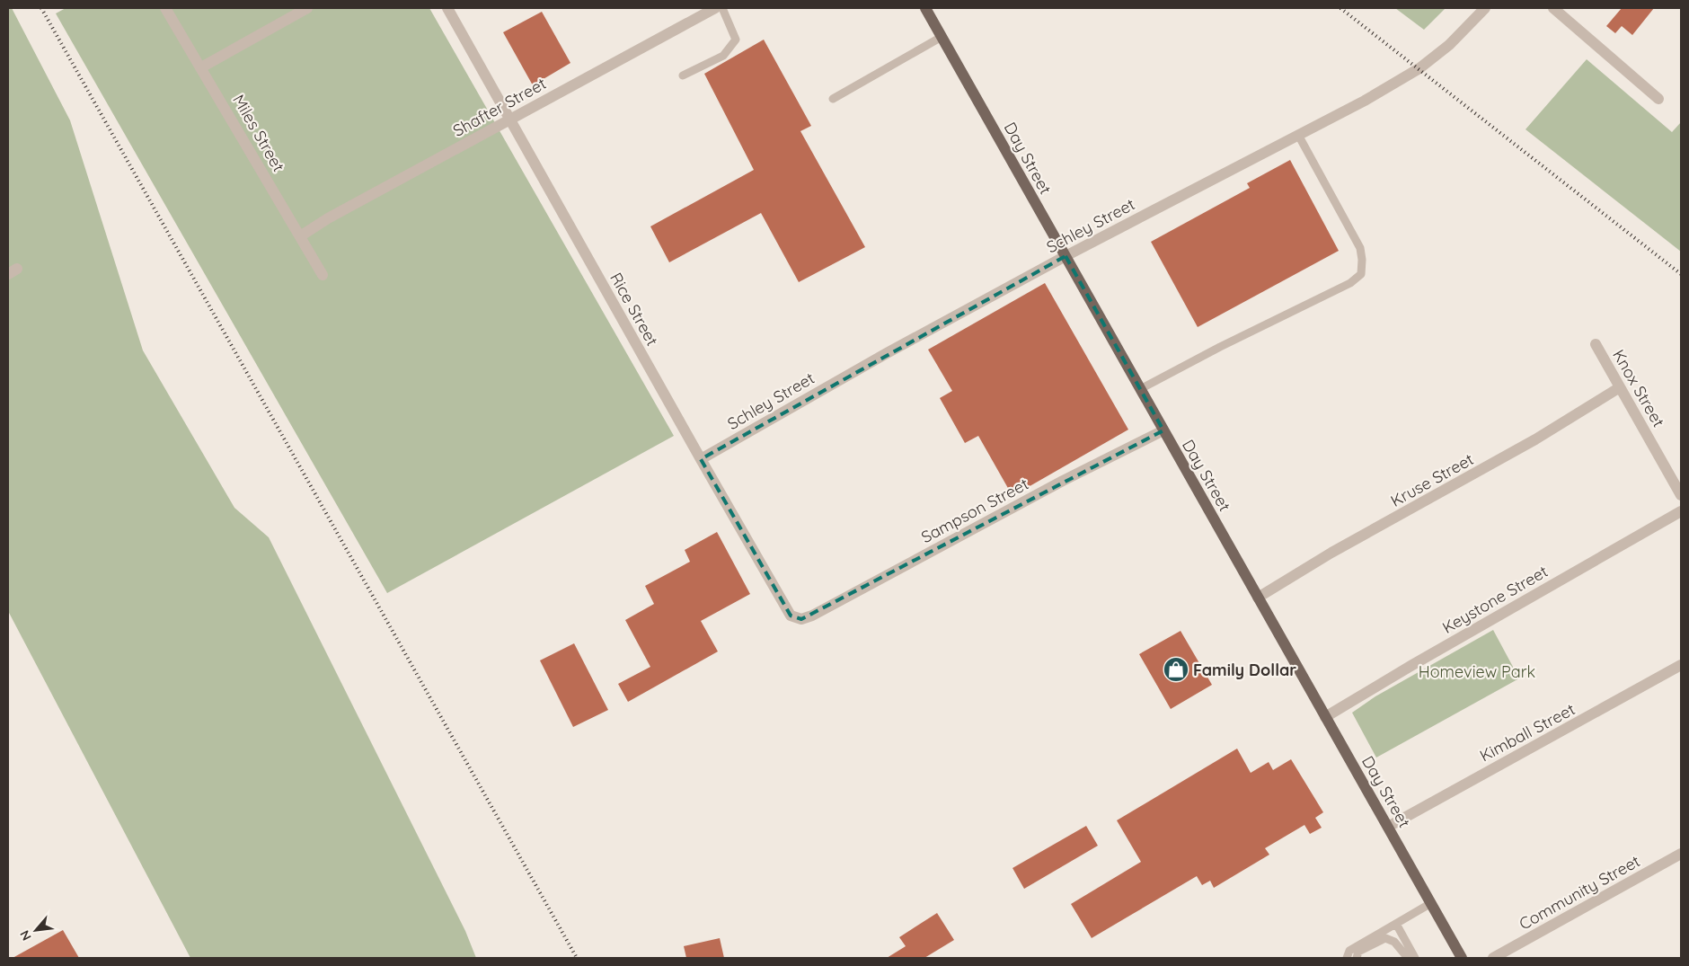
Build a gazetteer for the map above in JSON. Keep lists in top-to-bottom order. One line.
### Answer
{"streets":{"main road":["Day Street"],"street":["Shafter Street","Miles Street","Schley Street","Rice Street","Knox Street","Kruse Street","Sampson Street","Keystone Street","Kimball Street","Community Street"]},"crossings":[["Shafter Street","Miles Street"],["Shafter Street","Rice Street"],["Day Street","Schley Street"],["Day Street","Kruse Street"],["Day Street","Sampson Street"],["Day Street","Keystone Street"],["Day Street","Kimball Street"],["Schley Street","Rice Street"],["Rice Street","Sampson Street"],["Knox Street","Kruse Street"]],"parks":["Homeview Park"],"places":{"shop":["Family Dollar"]},"north":"bottom left"}
